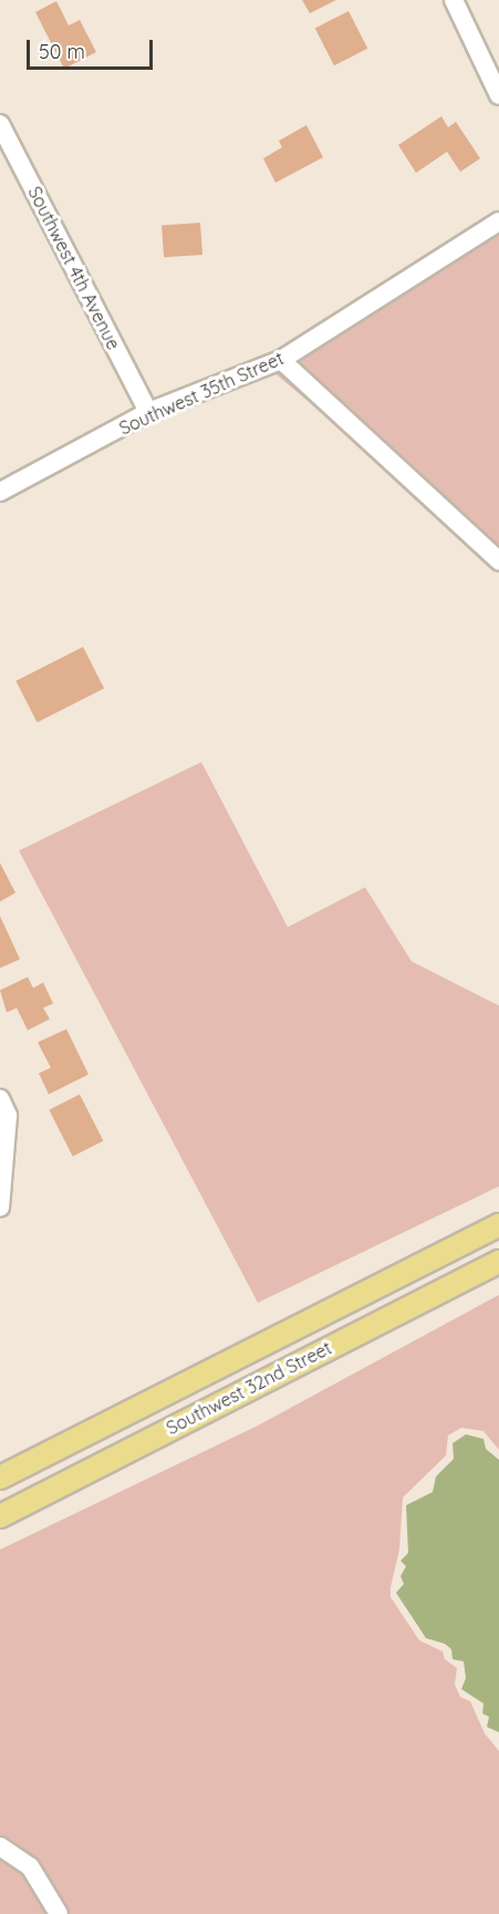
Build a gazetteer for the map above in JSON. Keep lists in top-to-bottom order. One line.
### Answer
{"streets":{"main road":["Southwest 32nd Street"],"street":["Southwest 4th Avenue","Southwest 35th Street"]},"crossings":[["Southwest 4th Avenue","Southwest 35th Street"]],"scale_bar":"50 m"}
